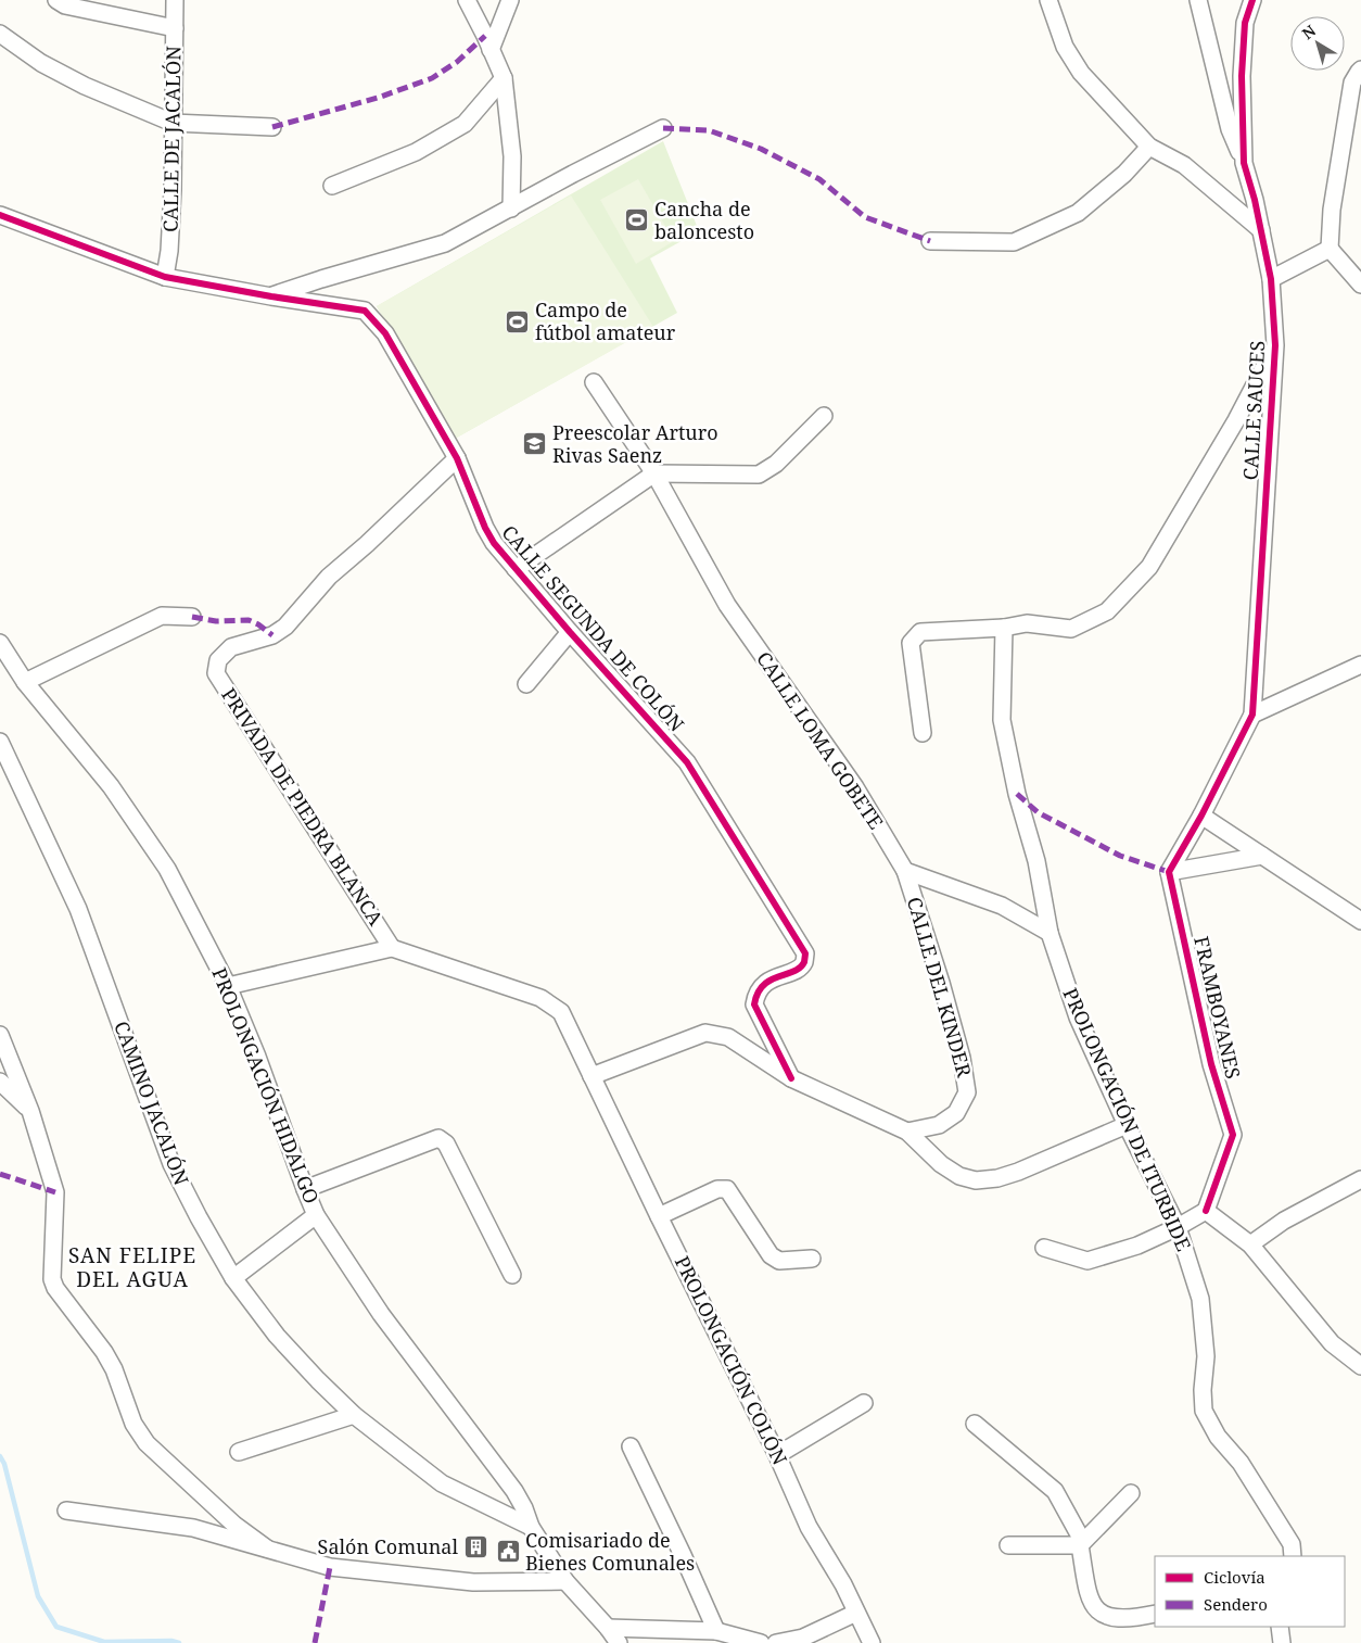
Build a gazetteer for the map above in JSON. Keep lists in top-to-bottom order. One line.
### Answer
{"streets":{"street":["CALLE DE JACALÓN","CALLE SAUCES","CALLE SEGUNDA DE COLÓN","CALLE LOMA GOBETE","PRIVADA DE PIEDRA BLANCA","CALLE DEL KINDER","FRAMBOYANES","PROLONGACIÓN HIDALGO","CAMINO JACALÓN","PROLONGACIÓN DE ITURBIDE","PROLONGACIÓN COLÓN"]},"crossings":[["CALLE DE JACALÓN","CALLE SEGUNDA DE COLÓN"],["CALLE SEGUNDA DE COLÓN","PRIVADA DE PIEDRA BLANCA"],["CALLE LOMA GOBETE","CALLE DEL KINDER"],["PRIVADA DE PIEDRA BLANCA","PROLONGACIÓN COLÓN"],["PROLONGACIÓN HIDALGO","CAMINO JACALÓN"]],"districts":["SAN FELIPE DEL AGUA"],"places":{"sports":["Cancha de baloncesto","Campo de fútbol amateur"],"school or university":["Preescolar Arturo Rivas Saenz"],"building":["Salón Comunal"],"public building":["Comisariado de Bienes Comunales"]},"legend":["Ciclovía","Sendero"],"north":"top left"}
